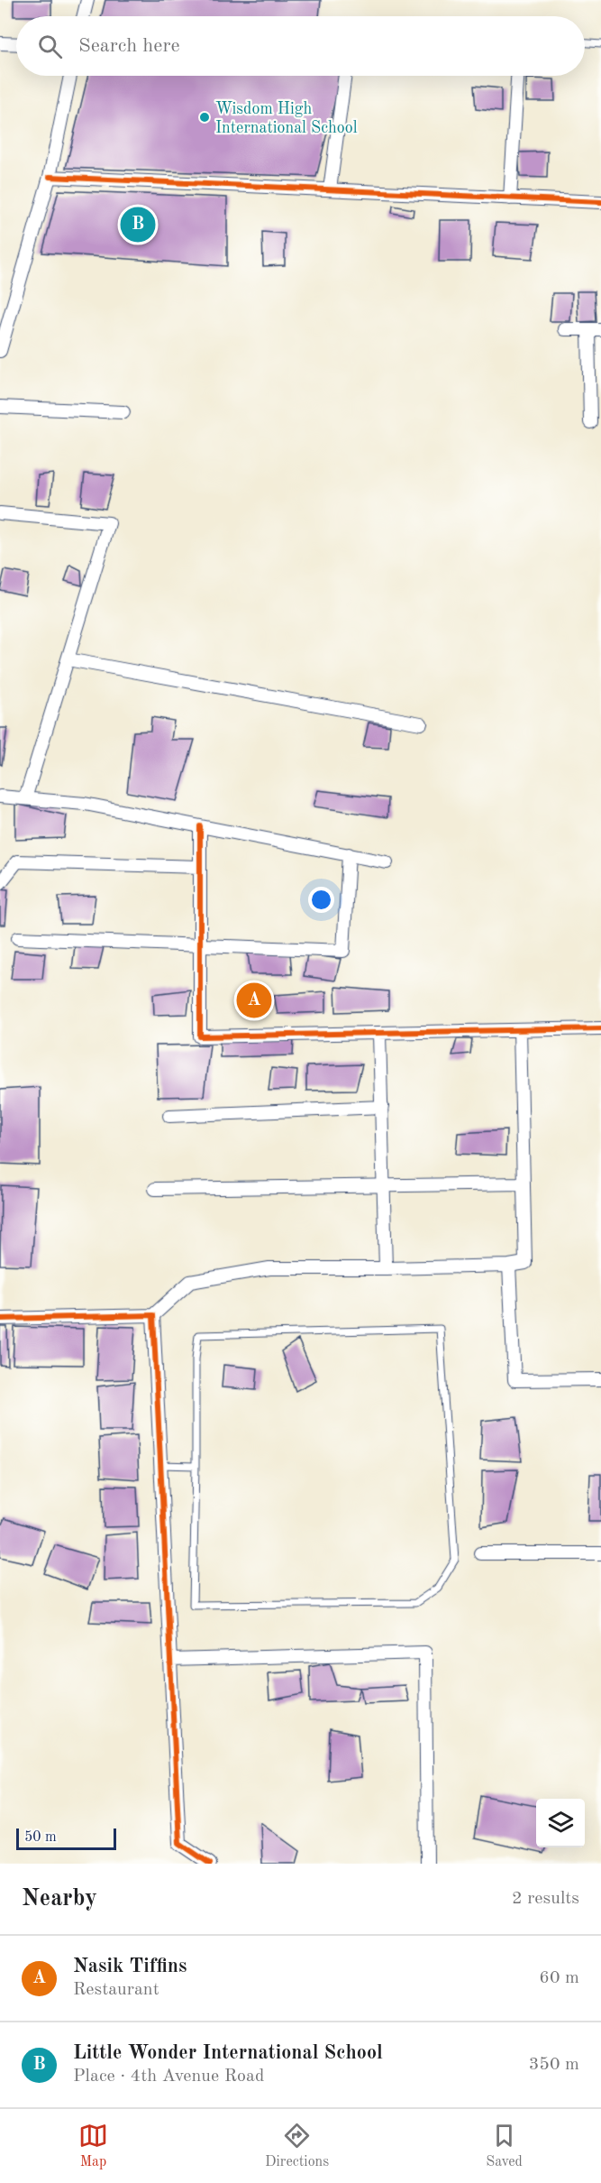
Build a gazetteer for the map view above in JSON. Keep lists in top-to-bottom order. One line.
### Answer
{"places":["Wisdom High International School"],"scale_bar":"50 m","page":{"search":"Search here","pins":["B","A"],"scale":"50 m","heading":["Nearby","2 results"],"list":[{"mark":"A","name":"Nasik Tiffins","note":"Restaurant","value":"60 m"},{"mark":"B","name":"Little Wonder International School","note":"Place · 4th Avenue Road","value":"350 m"}],"nav":["Map","Directions","Saved"]}}
